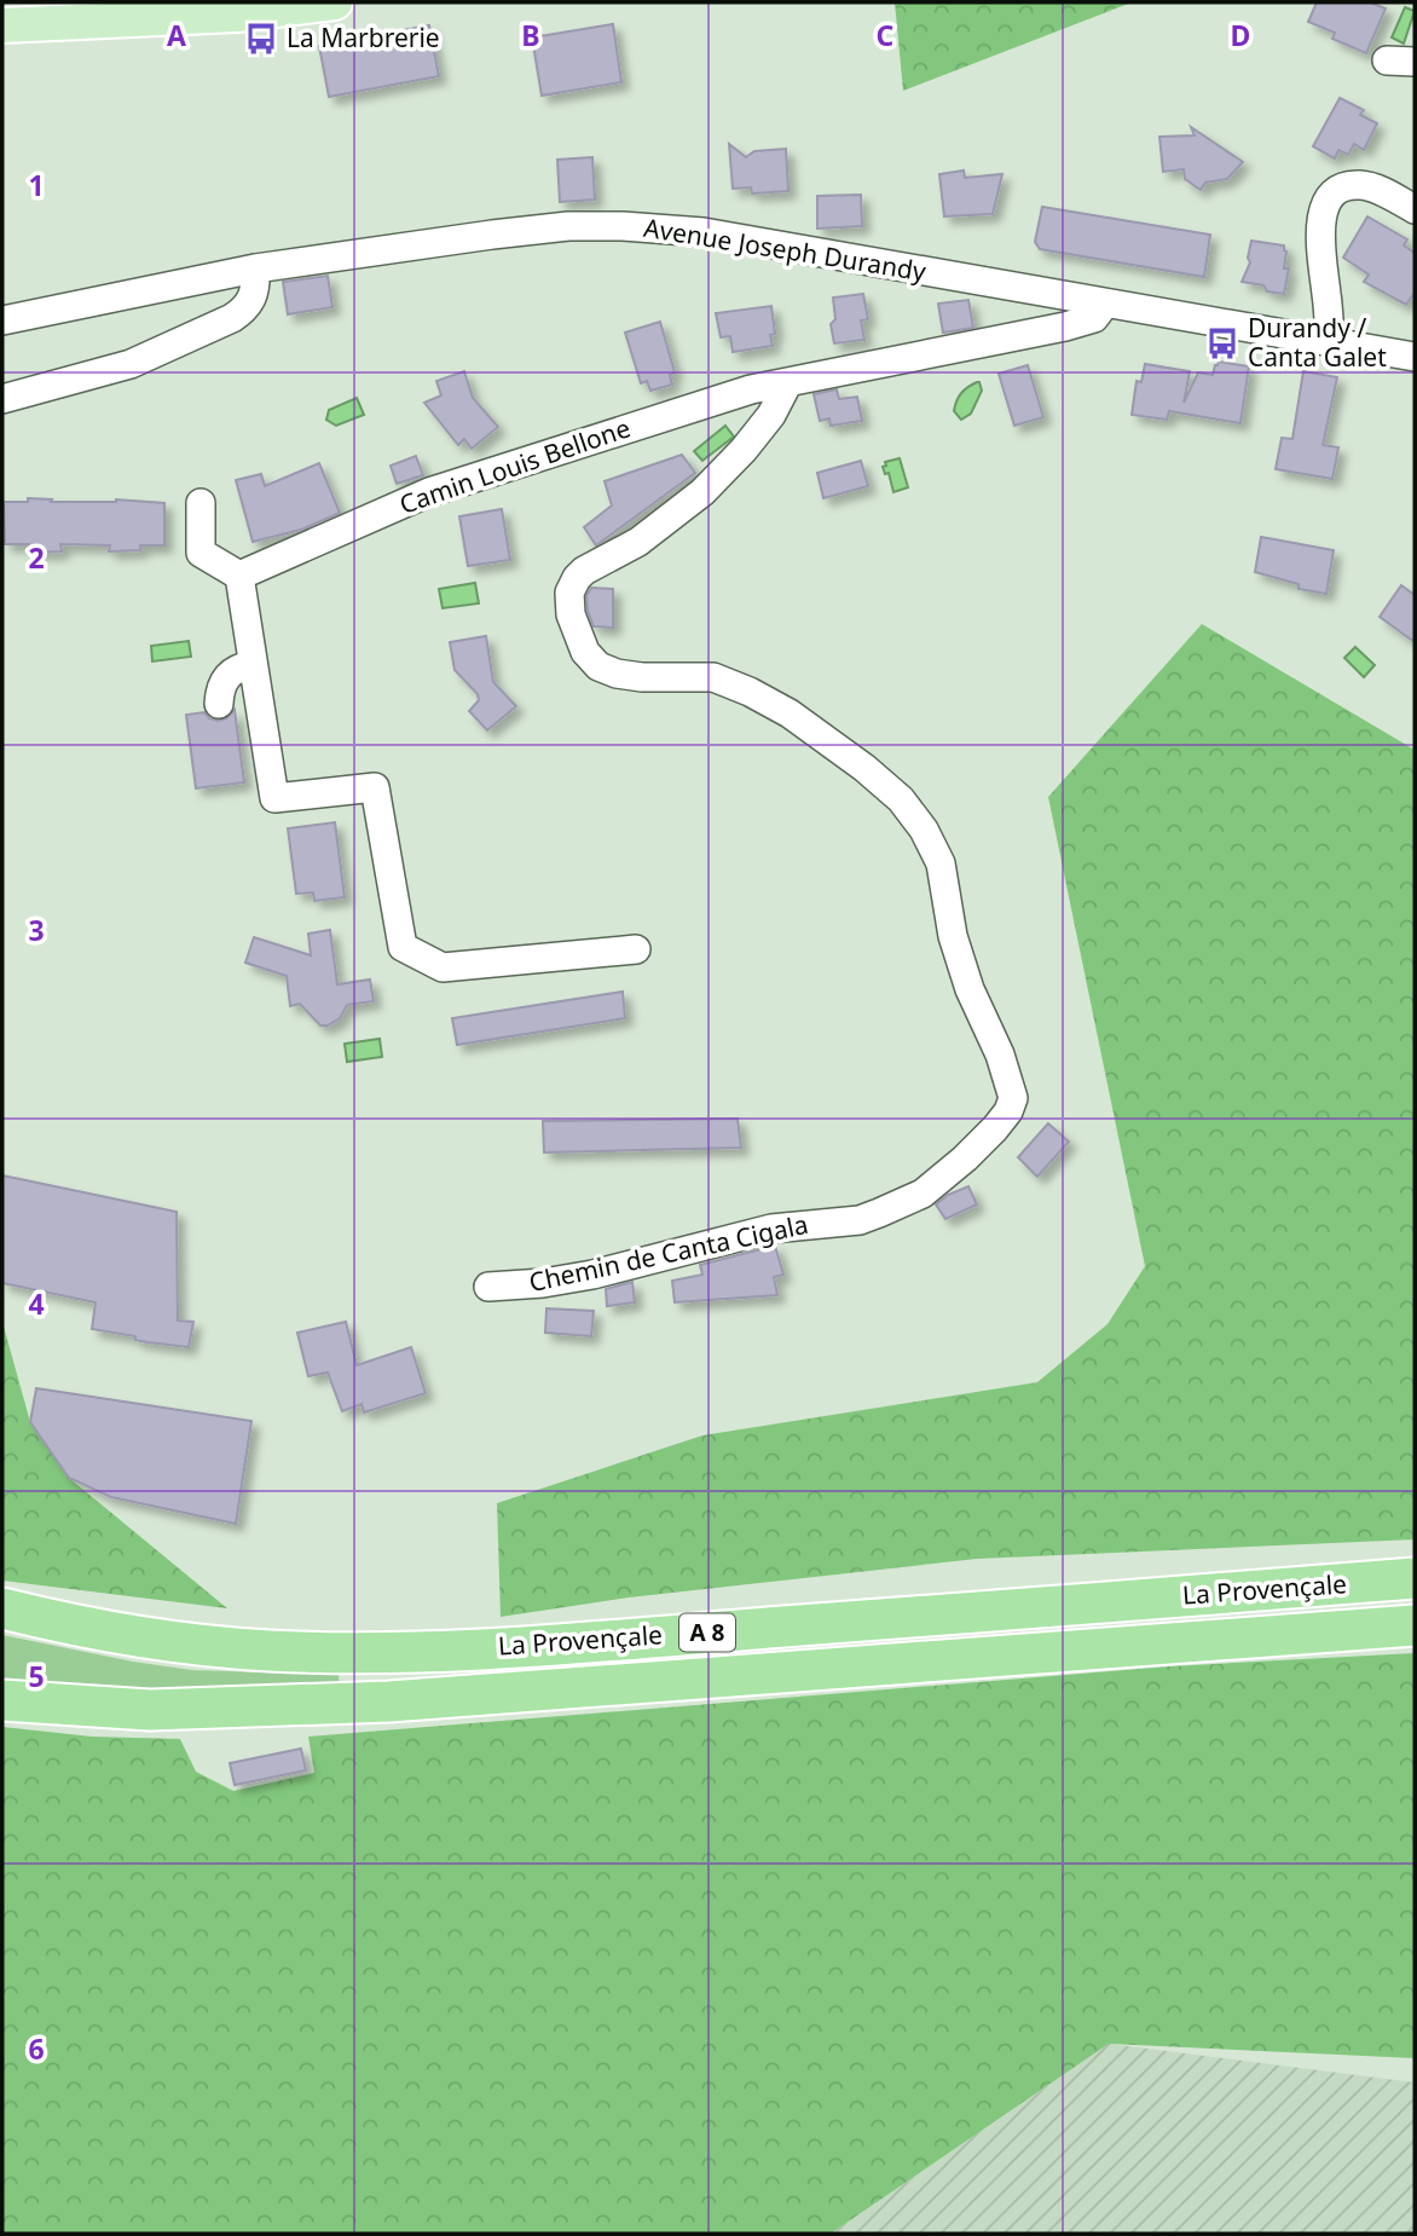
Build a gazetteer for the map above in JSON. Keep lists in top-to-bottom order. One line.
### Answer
{"streets":{"highway":["La Provençale","A 8"],"street":["Avenue Joseph Durandy","Camin Louis Bellone","Chemin de Canta Cigala"]},"crossings":[["Avenue Joseph Durandy","Camin Louis Bellone"],["Camin Louis Bellone","Chemin de Canta Cigala"]],"places":{"bus stop":["La Marbrerie","Durandy / Canta Galet"]},"grid":{"columns":["A","B","C","D"],"rows":["1","2","3","4","5","6"]}}
